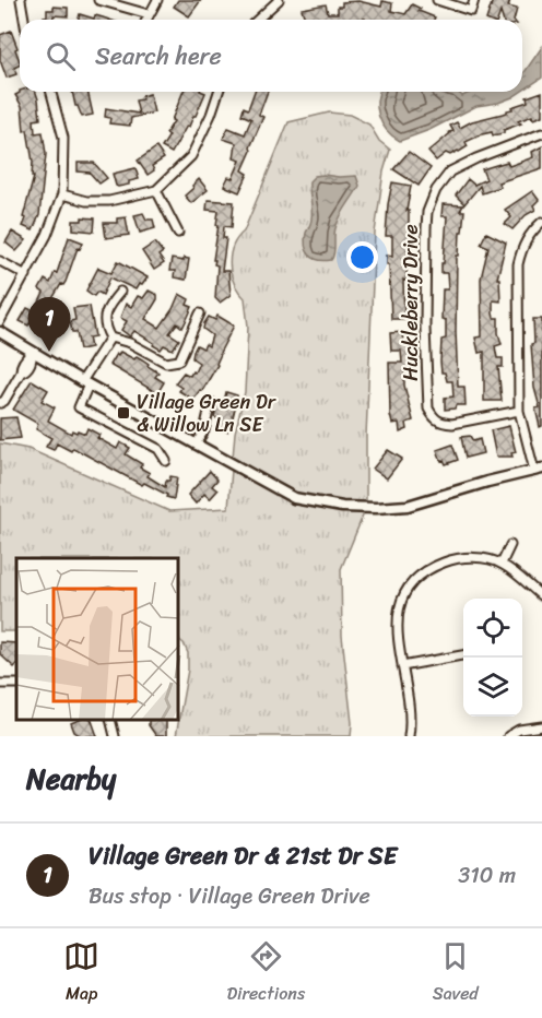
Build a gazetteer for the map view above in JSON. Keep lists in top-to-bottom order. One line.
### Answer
{"streets":{"street":["Huckleberry Drive"]},"places":{"transit":["Village Green Dr & Willow Ln SE"]},"page":{"search":"Search here","pins":"1","heading":"Nearby","list":[{"mark":"1","name":"Village Green Dr & 21st Dr SE","note":"Bus stop · Village Green Drive","value":"310 m"}],"nav":["Map","Directions","Saved"]}}
